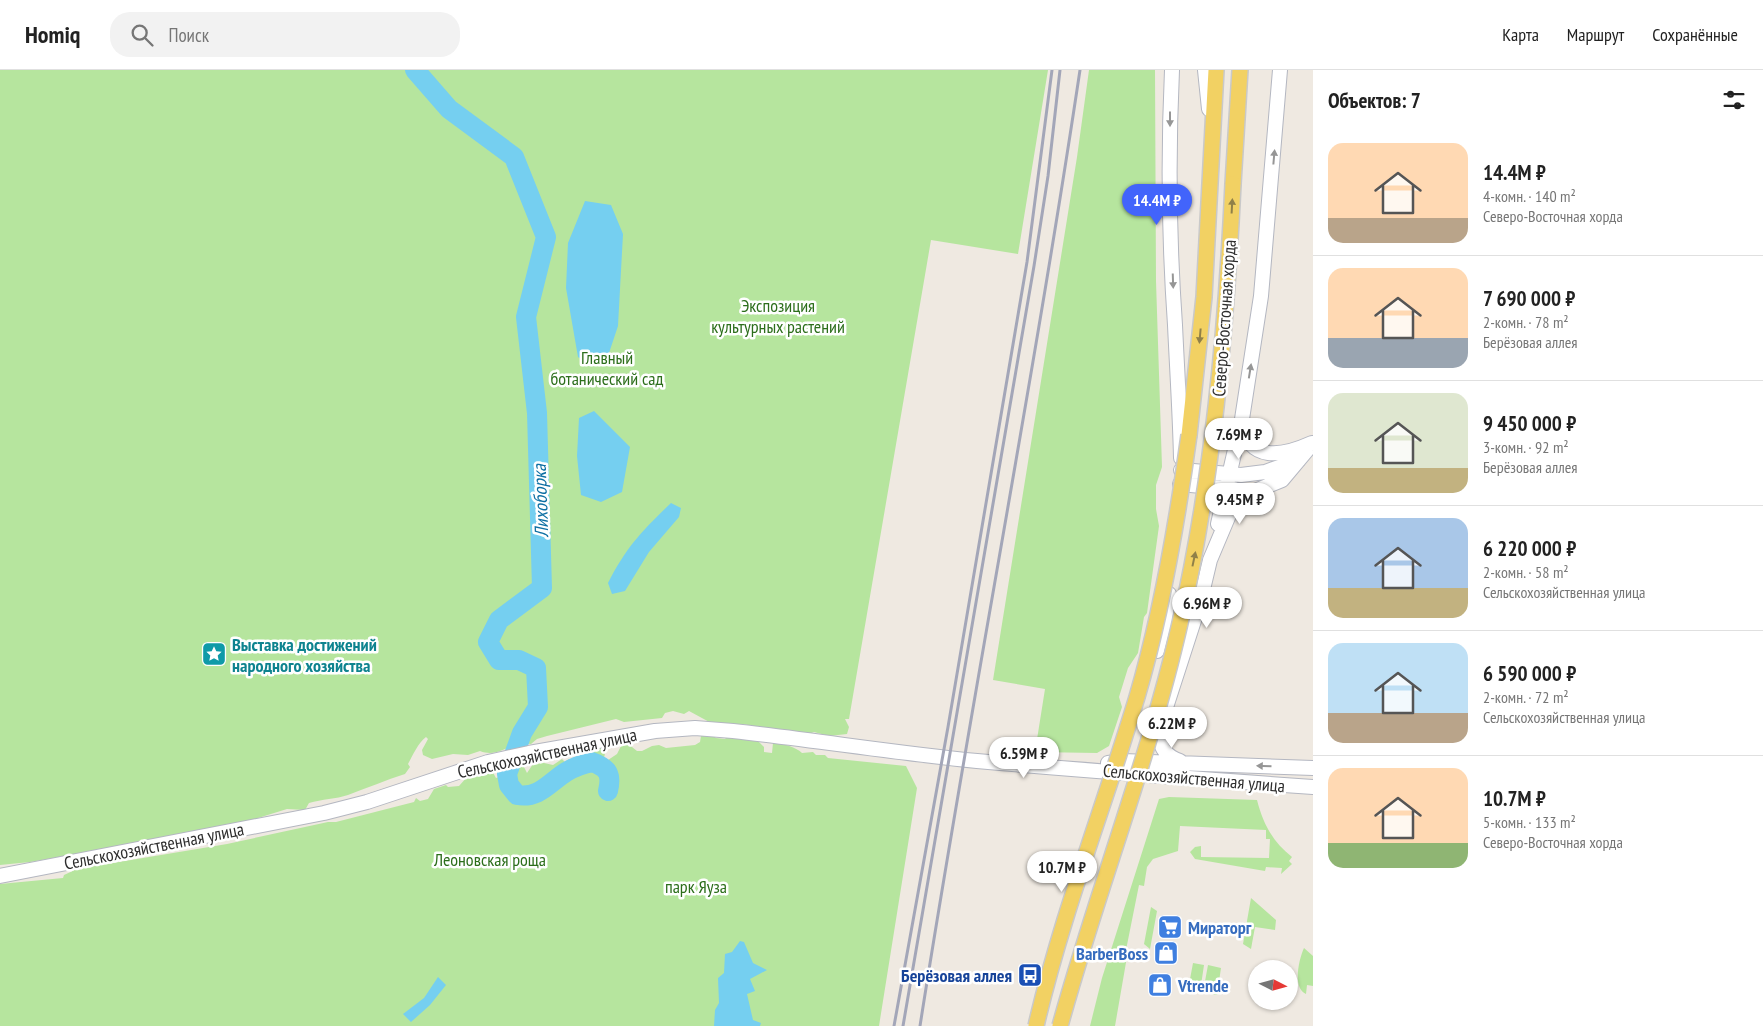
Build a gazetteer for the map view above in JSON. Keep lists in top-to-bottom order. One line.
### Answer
{"streets":{"main road":["Северо-Восточная хорда","Сельскохозяйственная улица"]},"water":["Лихоборка"],"parks":["Экспозиция культурных растений","Главный ботанический сад","Леоновская роща","парк Яуза"],"places":{"place":["Выставка достижений народного хозяйства"],"supermarket":["Мираторг"],"shop":["BarberBoss","Vtrende"],"bus stop":["Берёзовая аллея"]},"north":"right","page":{"header":"Homiq","search":"Поиск","nav":["Карта","Маршрут","Сохранённые"],"heading":"Объектов: 7","list":[{"name":"14.4M ₽","note":"4-комн. · 140 m² · Северо-Восточная хорда"},{"name":"7 690 000 ₽","note":"2-комн. · 78 m² · Берёзовая аллея"},{"name":"9 450 000 ₽","note":"3-комн. · 92 m² · Берёзовая аллея"},{"name":"6 220 000 ₽","note":"2-комн. · 58 m² · Сельскохозяйственная улица"},{"name":"6 590 000 ₽","note":"2-комн. · 72 m² · Сельскохозяйственная улица"},{"name":"10.7M ₽","note":"5-комн. · 133 m² · Северо-Восточная хорда"}],"price":["14.4M ₽","7.69M ₽","9.45M ₽","6.96M ₽","6.22M ₽","6.59M ₽","10.7M ₽"]}}
